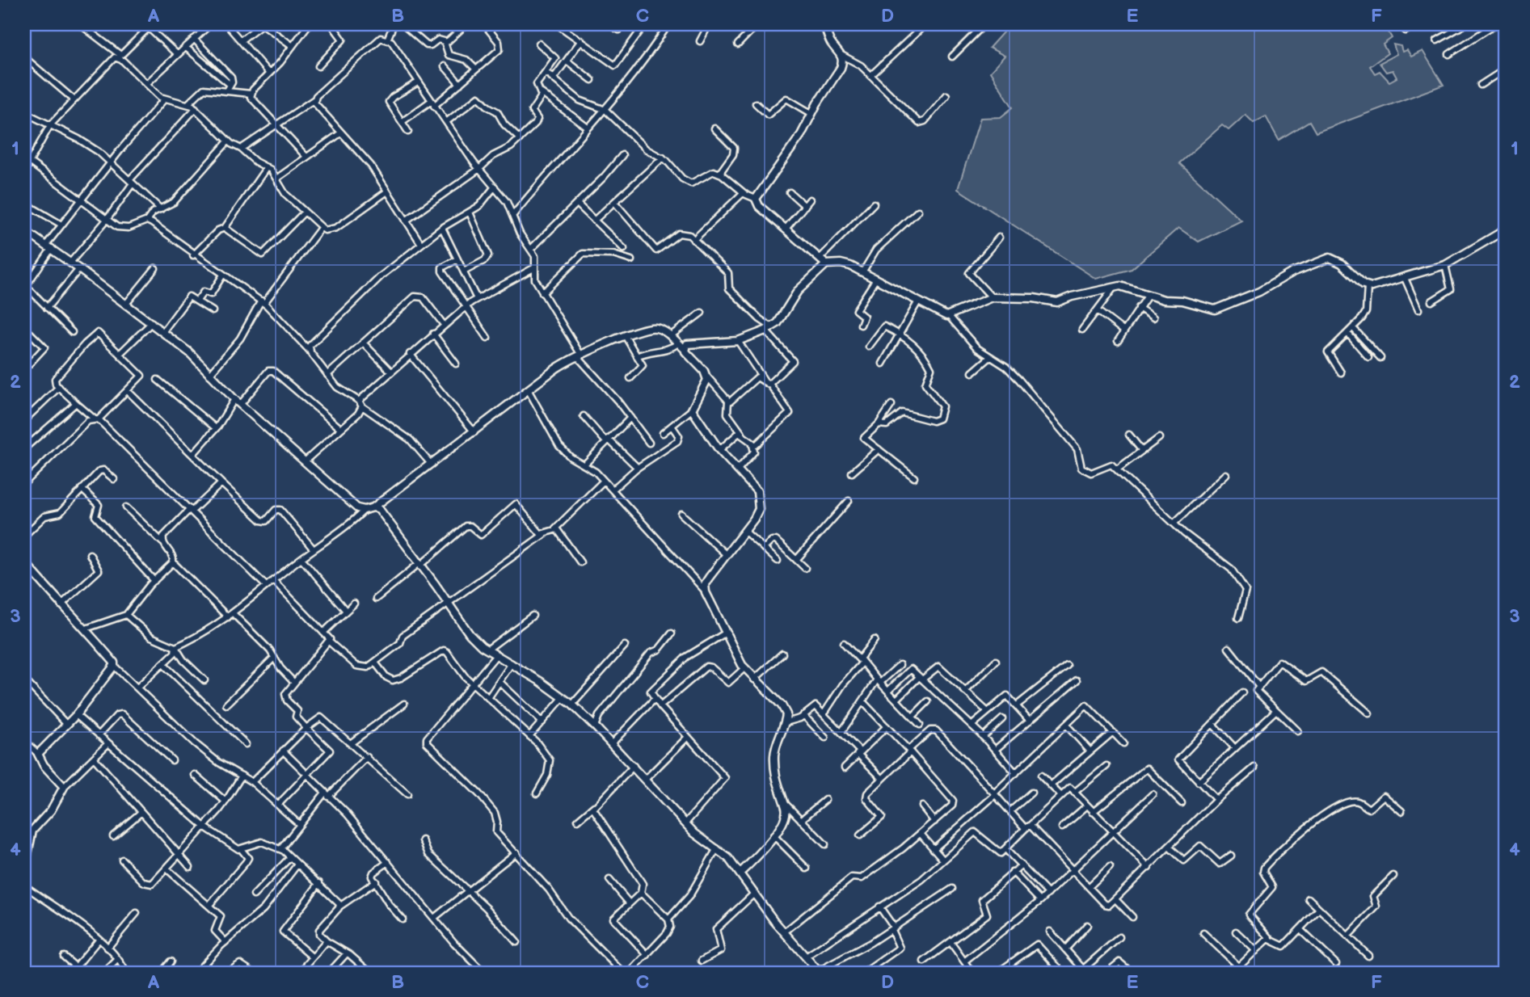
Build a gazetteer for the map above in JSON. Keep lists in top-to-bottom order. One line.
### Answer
{"grid":{"columns":["A","B","C","D","E","F"],"rows":["1","2","3","4"]}}
